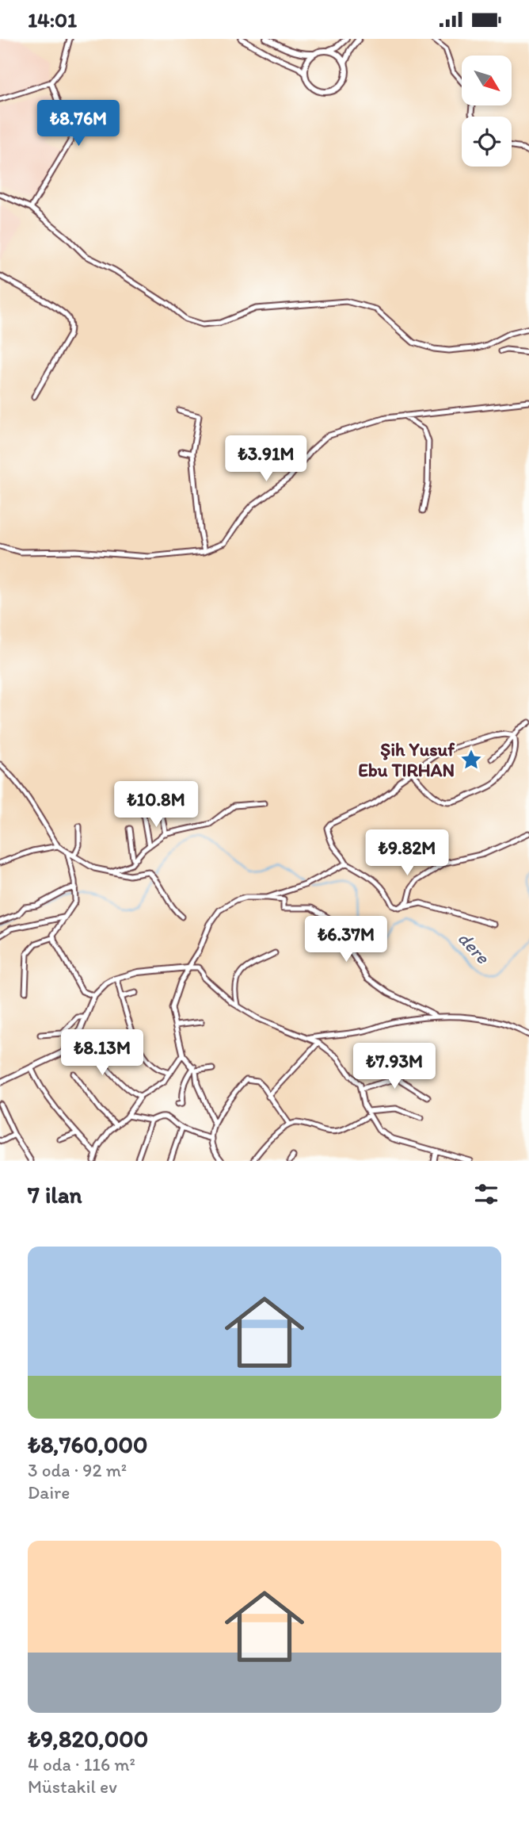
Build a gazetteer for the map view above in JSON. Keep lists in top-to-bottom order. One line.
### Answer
{"water":["dere"],"places":{"place":["Şih Yusuf Ebu TIRHAN"]},"north":"bottom right","page":{"status":"14:01","price":["₺8.76M","₺3.91M","₺10.8M","₺9.82M","₺6.37M","₺8.13M","₺7.93M"],"heading":"7 ilan","list":[{"name":"₺8,760,000","note":"3 oda · 92 m² · Daire"},{"name":"₺9,820,000","note":"4 oda · 116 m² · Müstakil ev"}]}}
